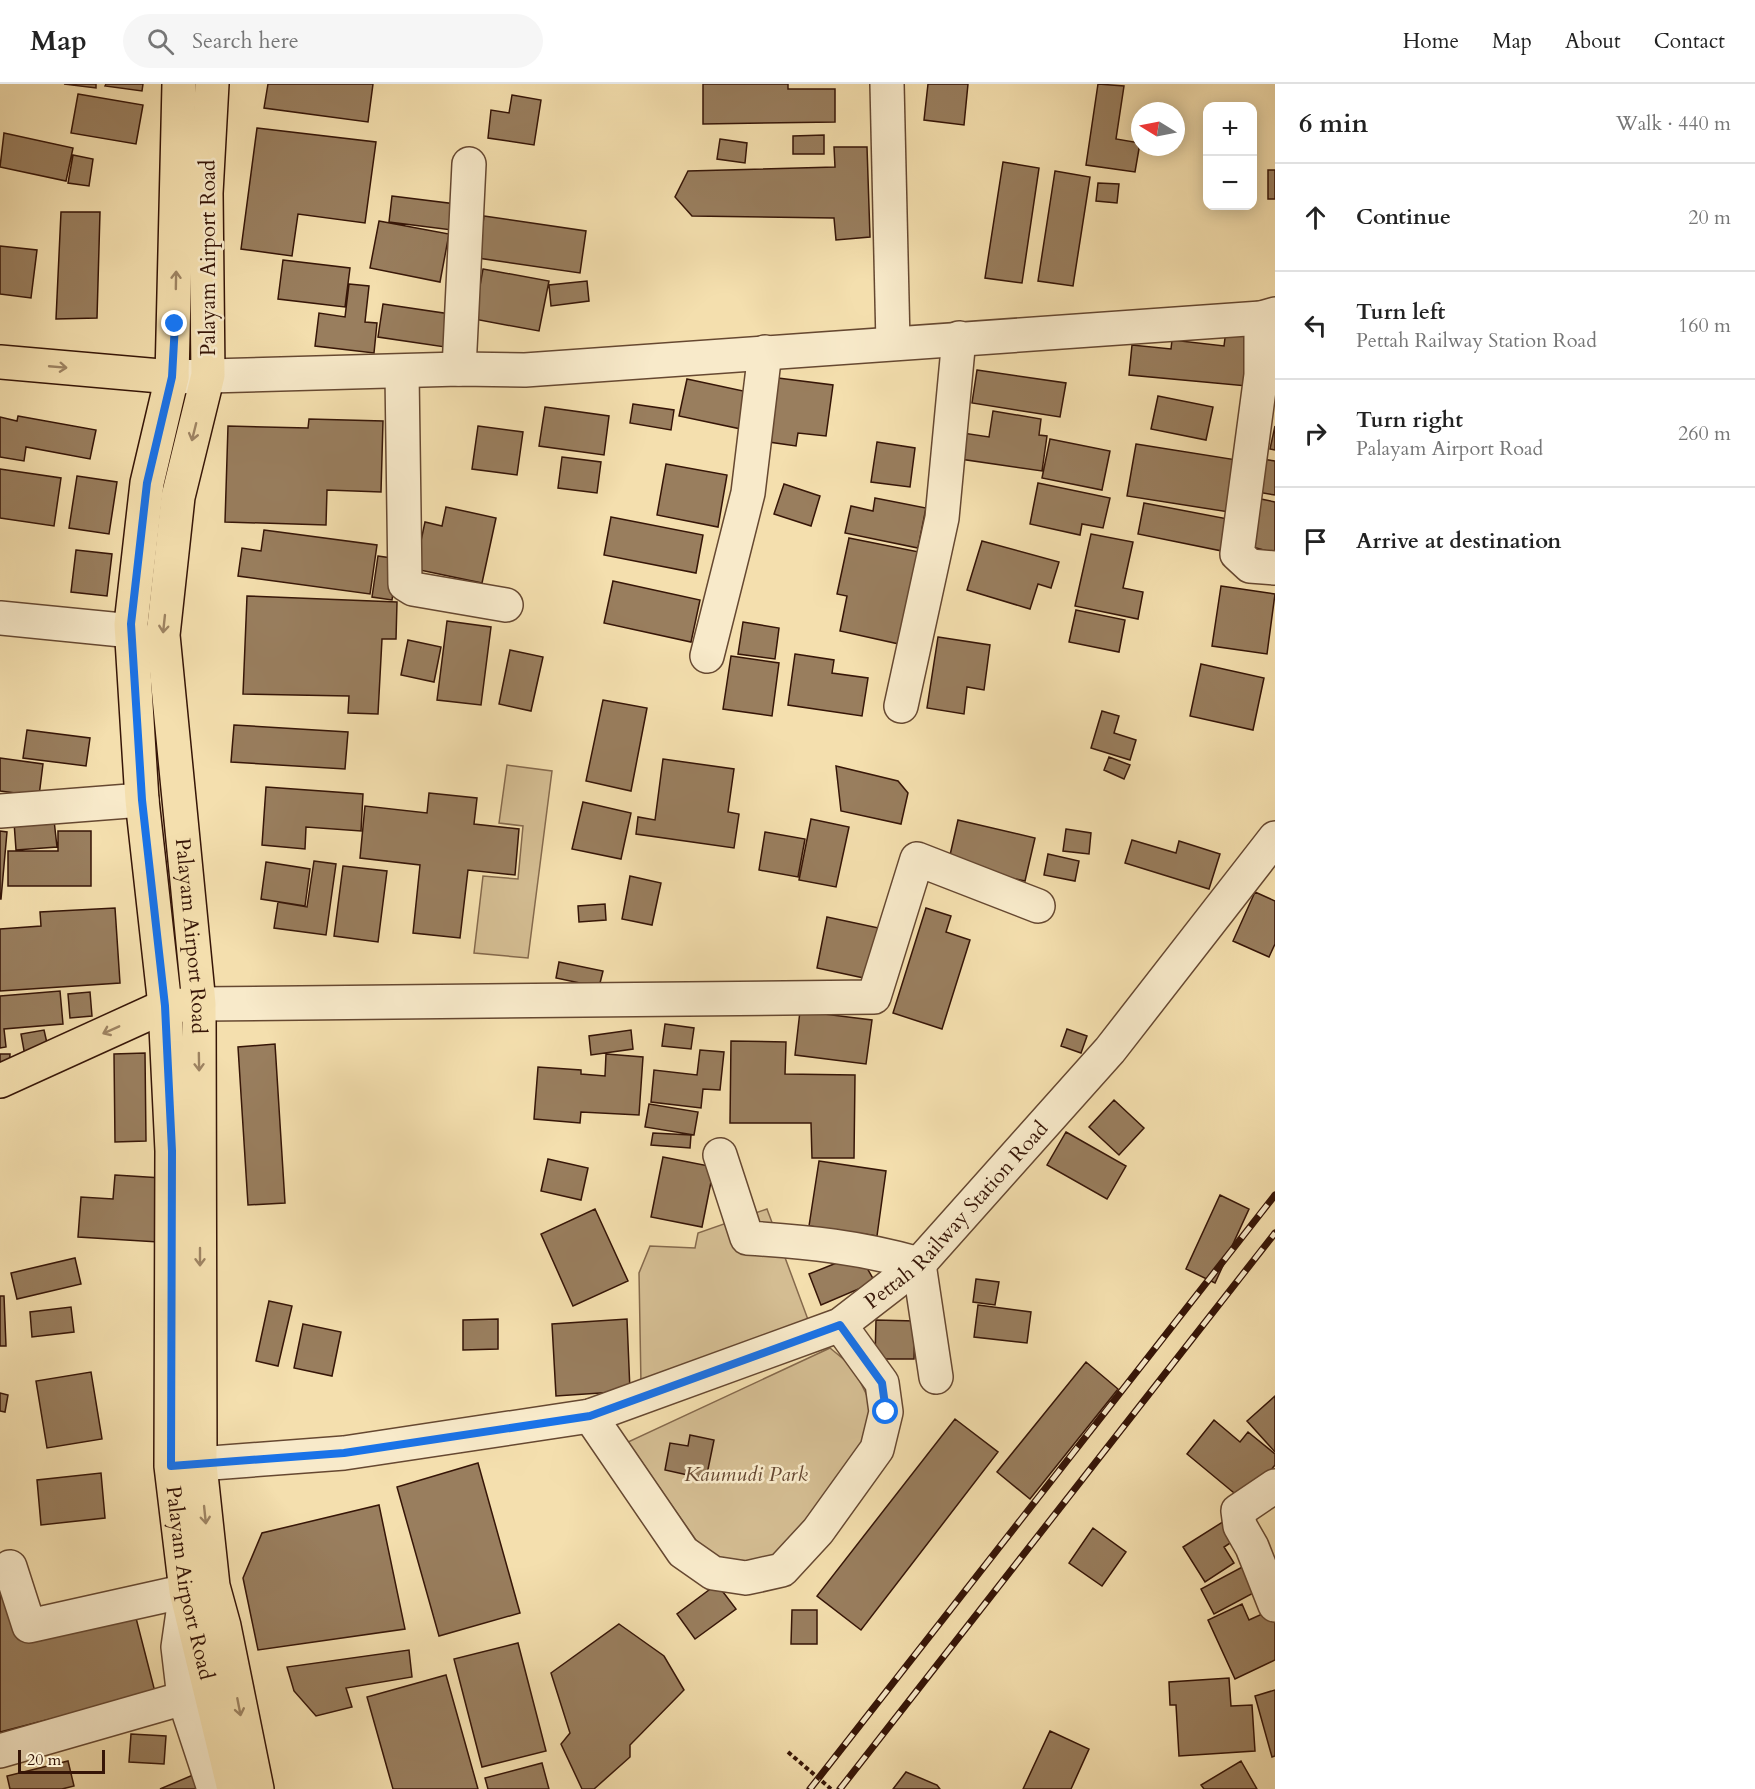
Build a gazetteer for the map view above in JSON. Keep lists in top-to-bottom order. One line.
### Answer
{"streets":{"main road":["Palayam Airport Road"],"street":["Pettah Railway Station Road"]},"crossings":[["Palayam Airport Road","Pettah Railway Station Road"]],"parks":["Kaumudi Park"],"scale_bar":"20 m","north":"left","page":{"header":"Map","search":"Search here","nav":["Home","Map","About","Contact"],"heading":["6 min","Walk · 440 m"],"map_buttons":["+","−"],"list":[["Continue","20 m"],["Turn left","Pettah Railway Station Road","160 m"],["Turn right","Palayam Airport Road","260 m"],"Arrive at destination"],"scale":"20 m"}}
